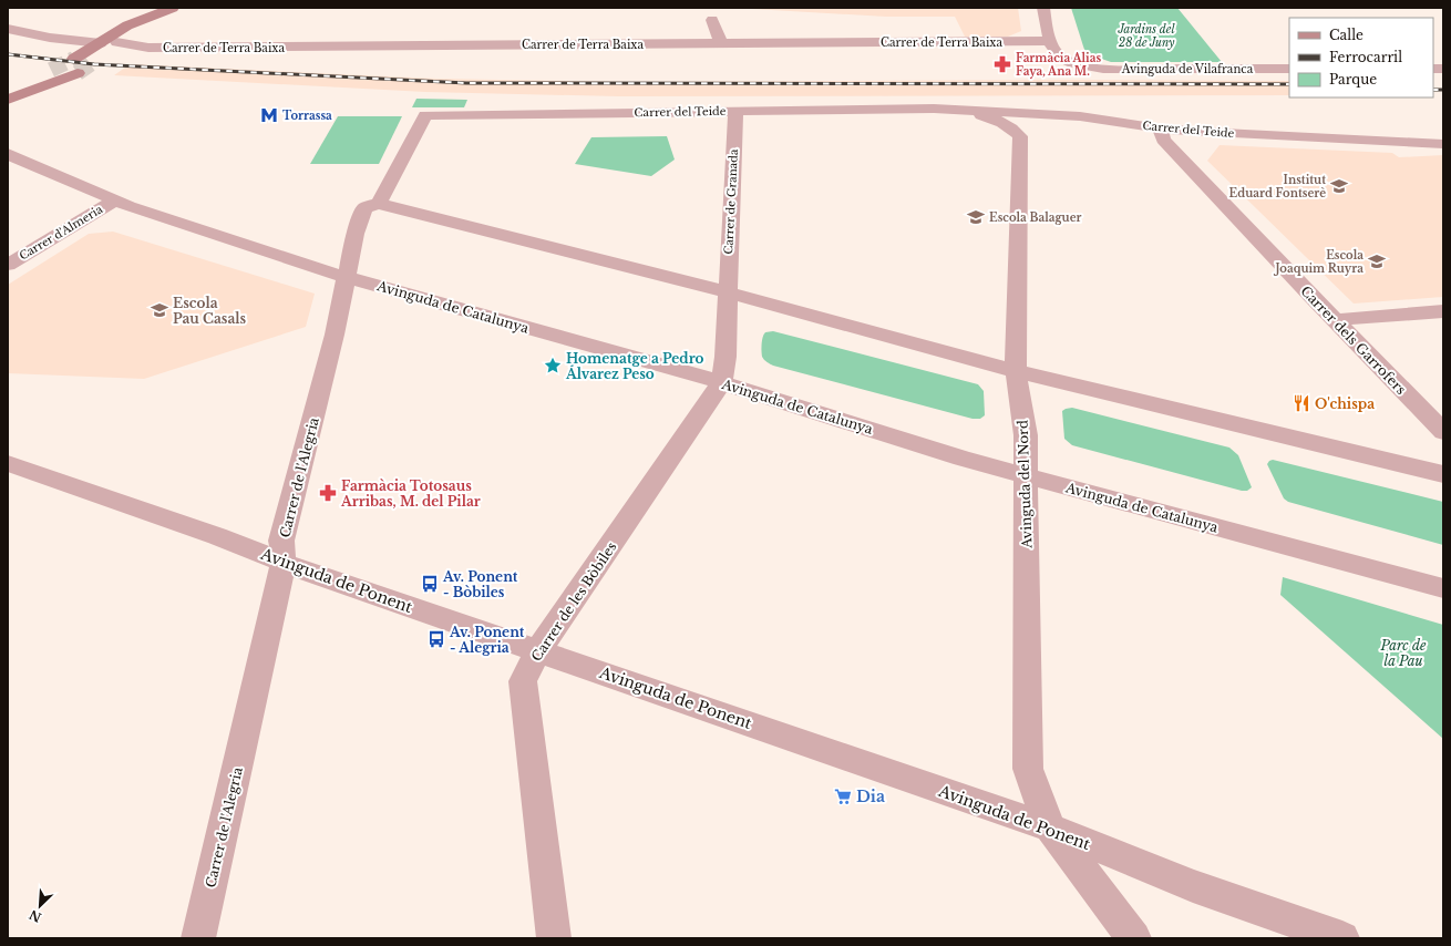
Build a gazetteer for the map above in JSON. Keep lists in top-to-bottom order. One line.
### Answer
{"streets":{"street":["Carrer de Terra Baixa","Avinguda de Vilafranca","Carrer del Teide","Carrer de Granada","Carrer d'Almeria","Avinguda de Catalunya","Carrer dels Garrofers","Carrer de l'Alegria","Avinguda del Nord","Avinguda de Ponent","Carrer de les Bòbiles"]},"crossings":[["Carrer de Terra Baixa","Avinguda de Vilafranca"],["Carrer del Teide","Carrer de Granada"],["Carrer del Teide","Carrer dels Garrofers"],["Carrer del Teide","Carrer de l'Alegria"],["Carrer del Teide","Avinguda del Nord"],["Carrer de Granada","Carrer de les Bòbiles"],["Carrer d'Almeria","Avinguda de Catalunya"],["Avinguda de Catalunya","Carrer de l'Alegria"],["Avinguda de Catalunya","Avinguda del Nord"],["Avinguda de Catalunya","Carrer de les Bòbiles"],["Carrer de l'Alegria","Avinguda de Ponent"],["Avinguda del Nord","Avinguda de Ponent"],["Avinguda de Ponent","Carrer de les Bòbiles"]],"parks":["Jardins del 28 de Juny","Parc de la Pau"],"places":{"pharmacy":["Farmàcia Alias Faya, Ana M.","Farmàcia Totosaus Arribas, M. del Pilar"],"metro station":["Torrassa"],"school or university":["Institut Eduard Fontserè","Escola Balaguer","Escola Joaquim Ruyra","Escola Pau Casals"],"place":["Homenatge a Pedro Álvarez Peso"],"restaurant":["O'chispa"],"bus stop":["Av. Ponent - Bòbiles","Av. Ponent - Alegria"],"supermarket":["Dia"]},"legend":["Calle","Ferrocarril","Parque"],"north":"bottom left"}
